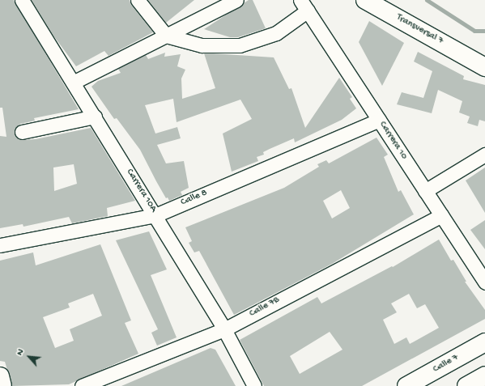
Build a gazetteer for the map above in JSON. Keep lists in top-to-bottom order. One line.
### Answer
{"streets":{"street":["Transversal 7","Carrera 10","Carrera 10A","Calle 8","Calle 7B","Calle 7"]},"crossings":[["Carrera 10","Calle 8"],["Carrera 10","Calle 7B"],["Carrera 10A","Calle 8"],["Carrera 10A","Calle 7B"]],"north":"top left"}
